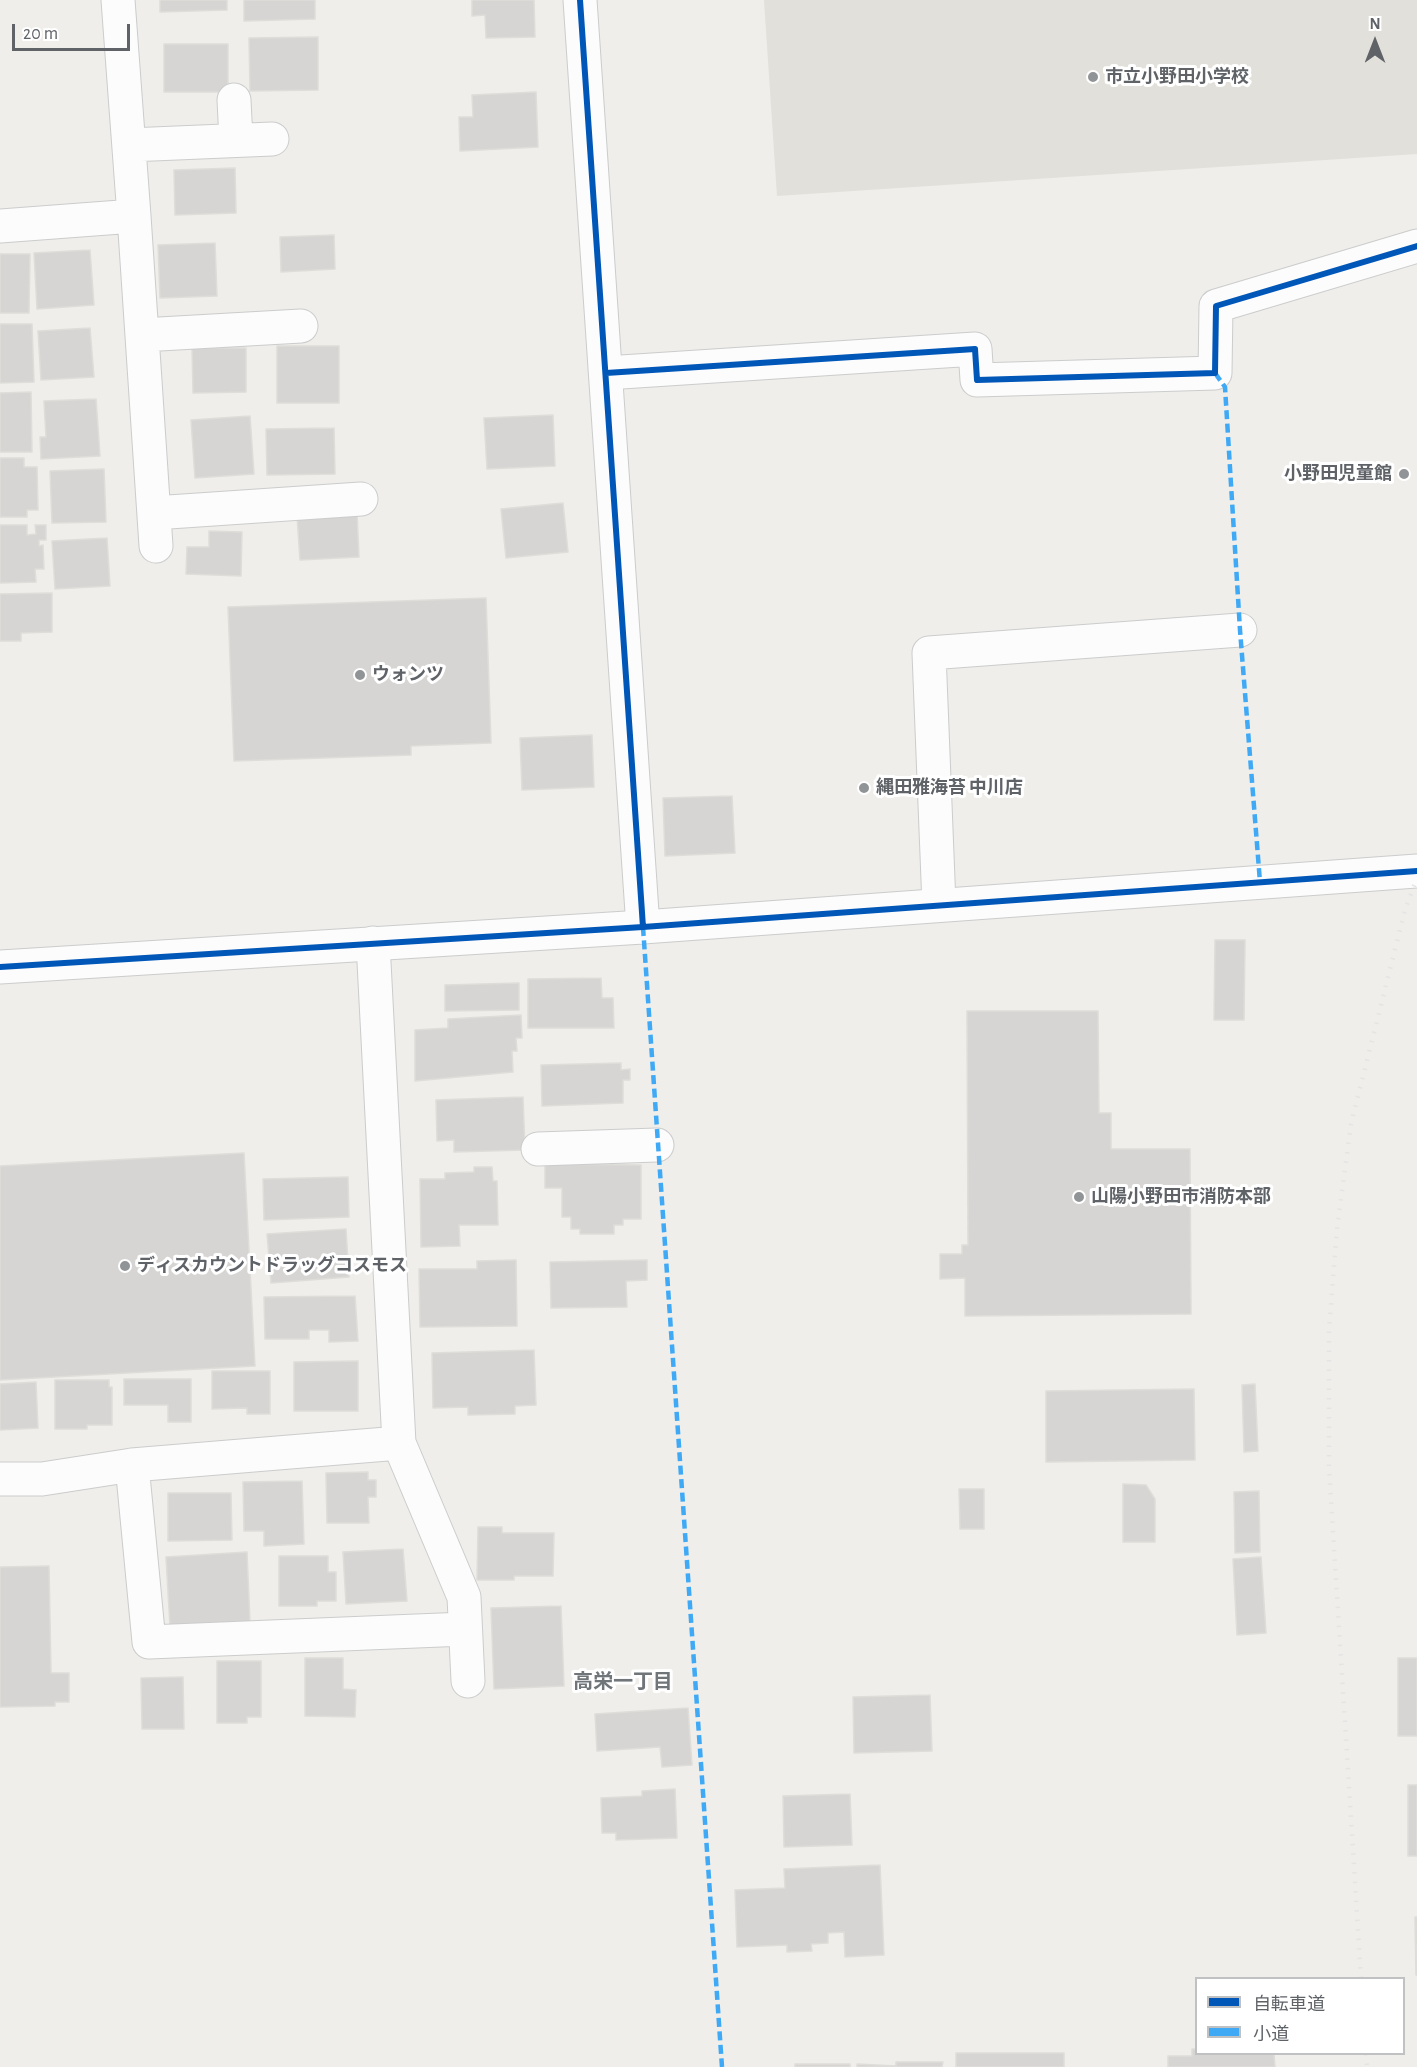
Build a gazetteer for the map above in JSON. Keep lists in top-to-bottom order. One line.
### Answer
{"districts":["高栄一丁目"],"places":["市立小野田小学校","小野田児童館","ウォンツ","縄田雅海苔 中川店","山陽小野田市消防本部","ディスカウントドラッグコスモス"],"legend":["自転車道","小道"],"scale_bar":"20 m","north":"top"}
